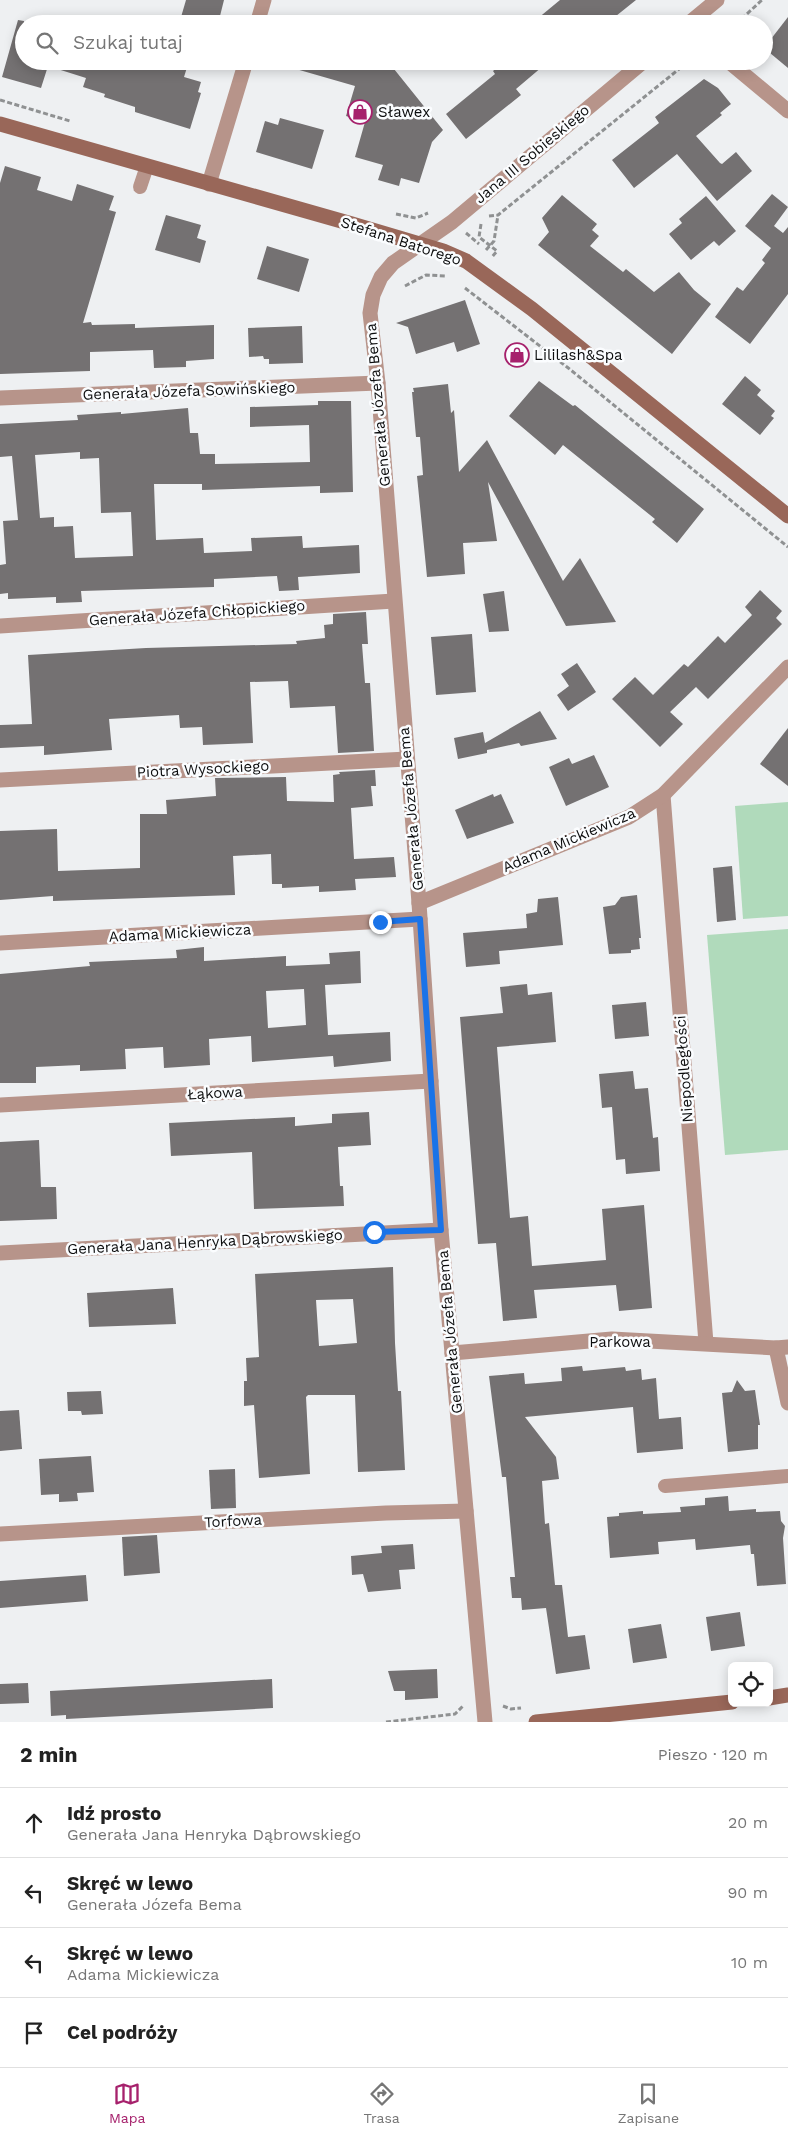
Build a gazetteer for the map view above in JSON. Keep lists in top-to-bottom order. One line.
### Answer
{"streets":{"street":["Jana III Sobieskiego","Stefana Batorego","Generała Józefa Sowińskiego","Generała Józefa Bema","Generała Józefa Chłopickiego","Piotra Wysockiego","Adama Mickiewicza","Niepodległości","Łąkowa","Generała Jana Henryka Dąbrowskiego","Parkowa","Torfowa"]},"crossings":[["Jana III Sobieskiego","Stefana Batorego"],["Jana III Sobieskiego","Generała Józefa Bema"],["Stefana Batorego","Generała Józefa Bema"],["Generała Józefa Sowińskiego","Generała Józefa Bema"],["Generała Józefa Bema","Generała Józefa Chłopickiego"],["Generała Józefa Bema","Piotra Wysockiego"],["Generała Józefa Bema","Adama Mickiewicza"],["Generała Józefa Bema","Łąkowa"],["Generała Józefa Bema","Generała Jana Henryka Dąbrowskiego"],["Generała Józefa Bema","Parkowa"],["Generała Józefa Bema","Torfowa"],["Adama Mickiewicza","Niepodległości"],["Niepodległości","Parkowa"]],"places":{"shop":["Sławex","Lililash&Spa"]},"page":{"search":"Szukaj tutaj","heading":["2 min","Pieszo · 120 m"],"list":[["Idź prosto","Generała Jana Henryka Dąbrowskiego","20 m"],["Skręć w lewo","Generała Józefa Bema","90 m"],["Skręć w lewo","Adama Mickiewicza","10 m"],"Cel podróży"],"nav":["Mapa","Trasa","Zapisane"]}}
